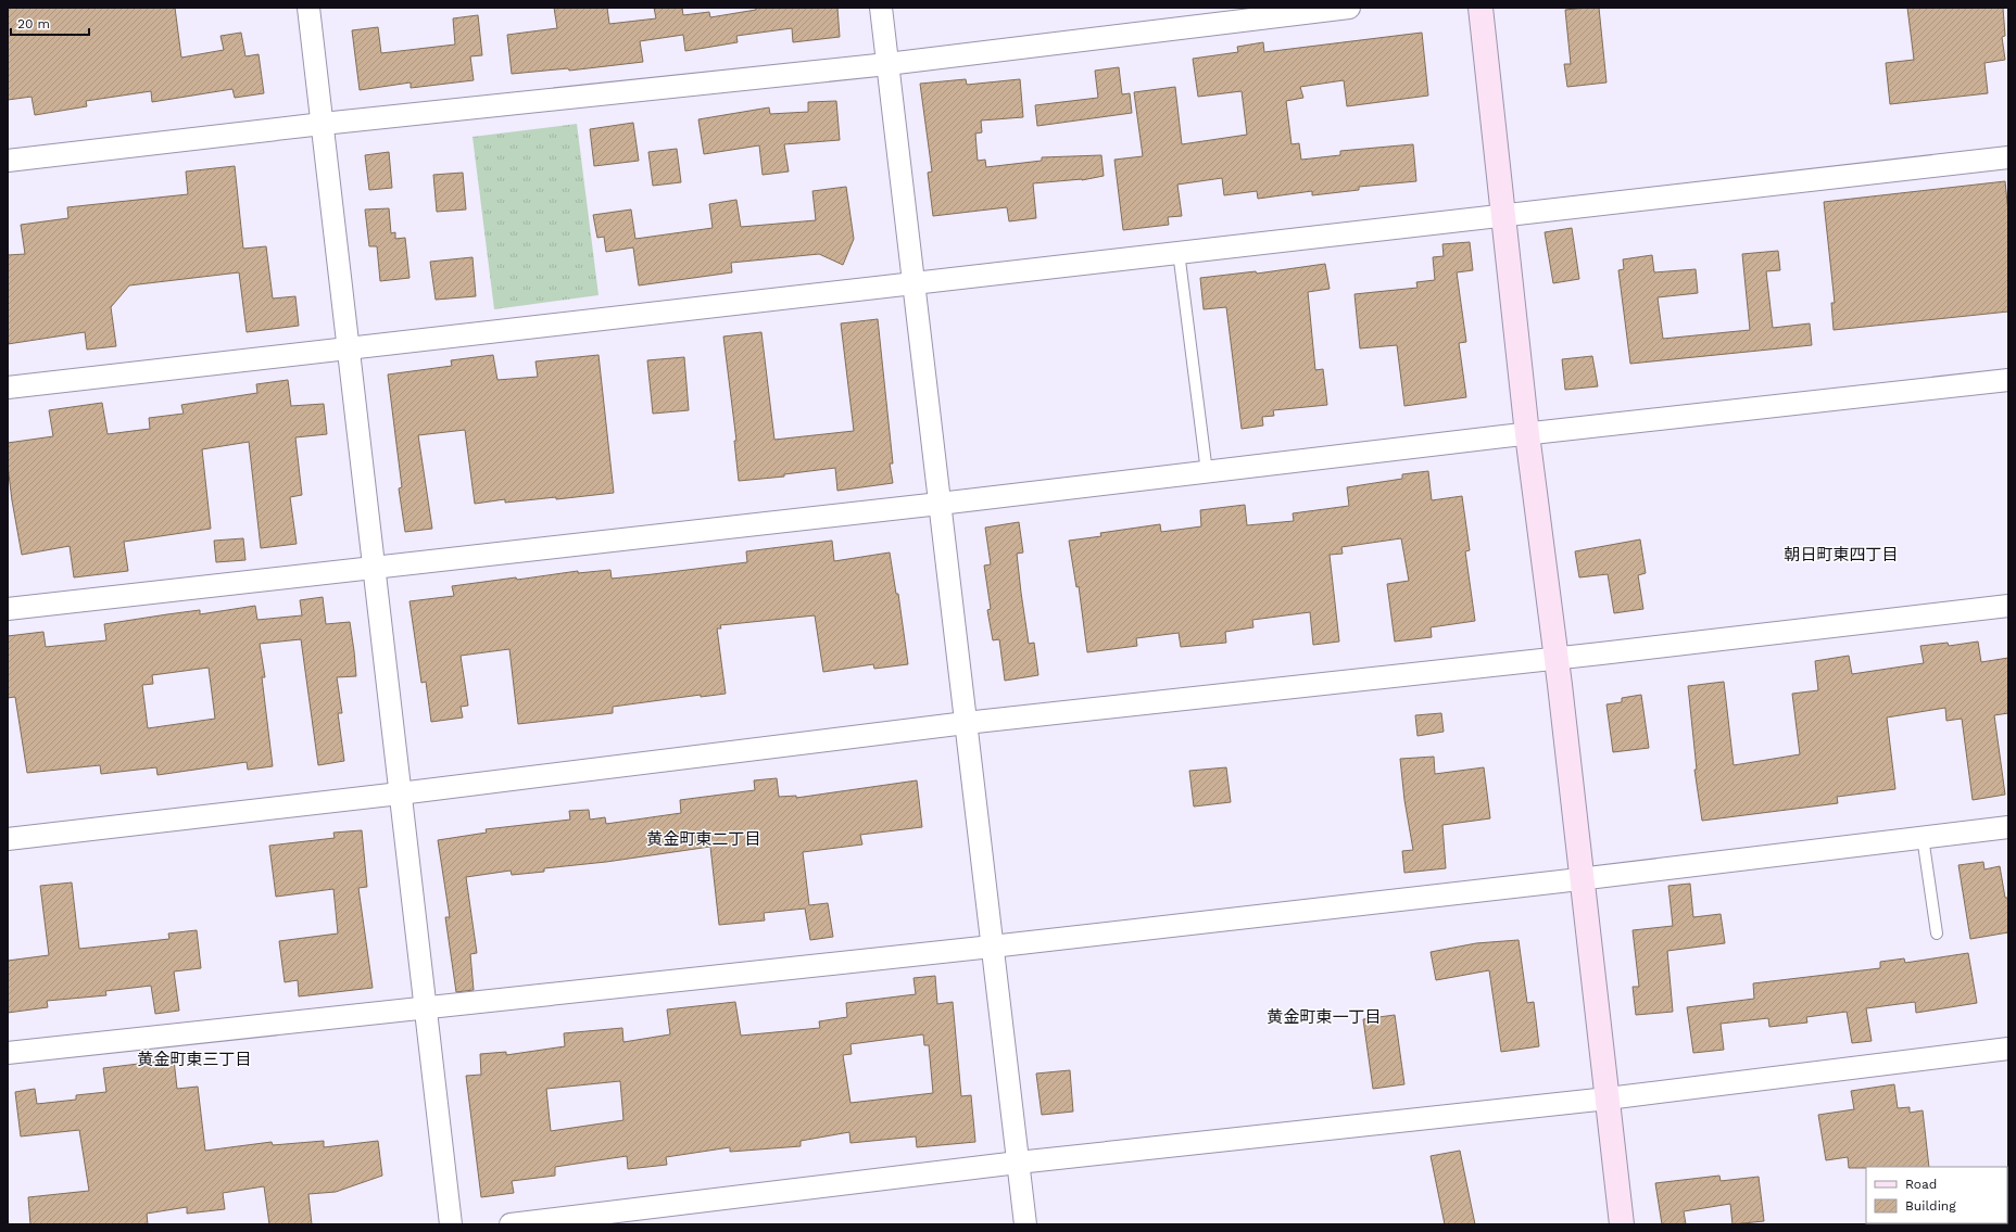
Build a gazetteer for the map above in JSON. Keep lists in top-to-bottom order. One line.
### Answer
{"districts":["朝日町東四丁目","黄金町東二丁目","黄金町東一丁目","黄金町東三丁目"],"legend":["Road","Building"],"scale_bar":"20 m"}
